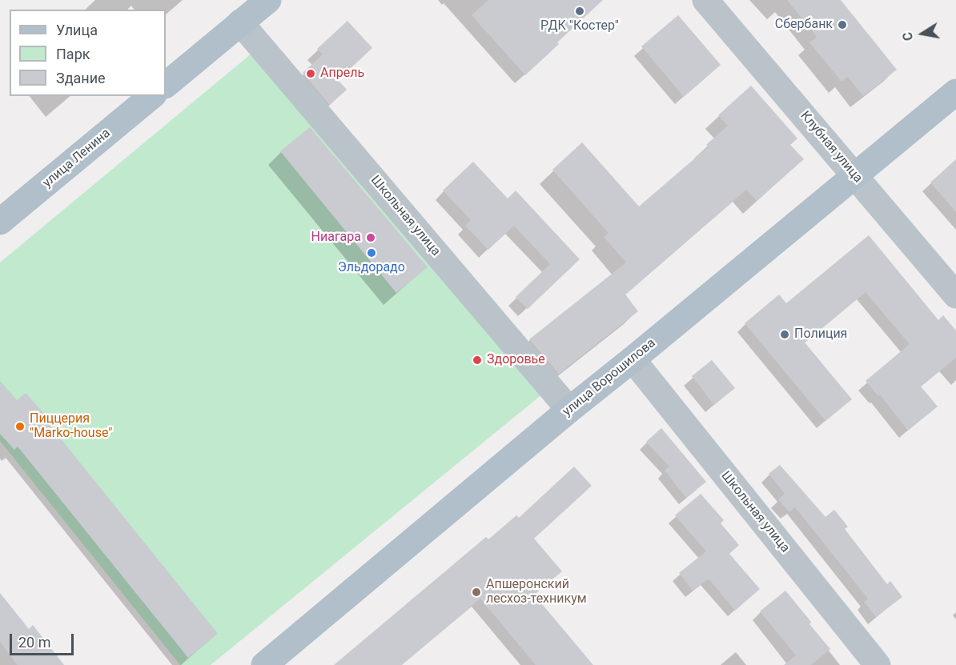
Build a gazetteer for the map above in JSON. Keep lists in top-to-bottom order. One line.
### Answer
{"streets":{"main road":["улица Ленина","улица Ворошилова"],"street":["Клубная улица","Школьная улица"]},"crossings":[["Клубная улица","улица Ворошилова"],["Школьная улица","улица Ворошилова"]],"places":["РДК \"Костер\"","Сбербанк","Апрель","Ниагара","Эльдорадо","Полиция","Здоровье","Пиццерия \"Marko-house\"","Апшеронский лесхоз-техникум"],"legend":["Улица","Парк","Здание"],"scale_bar":"20 m","north":"left"}
